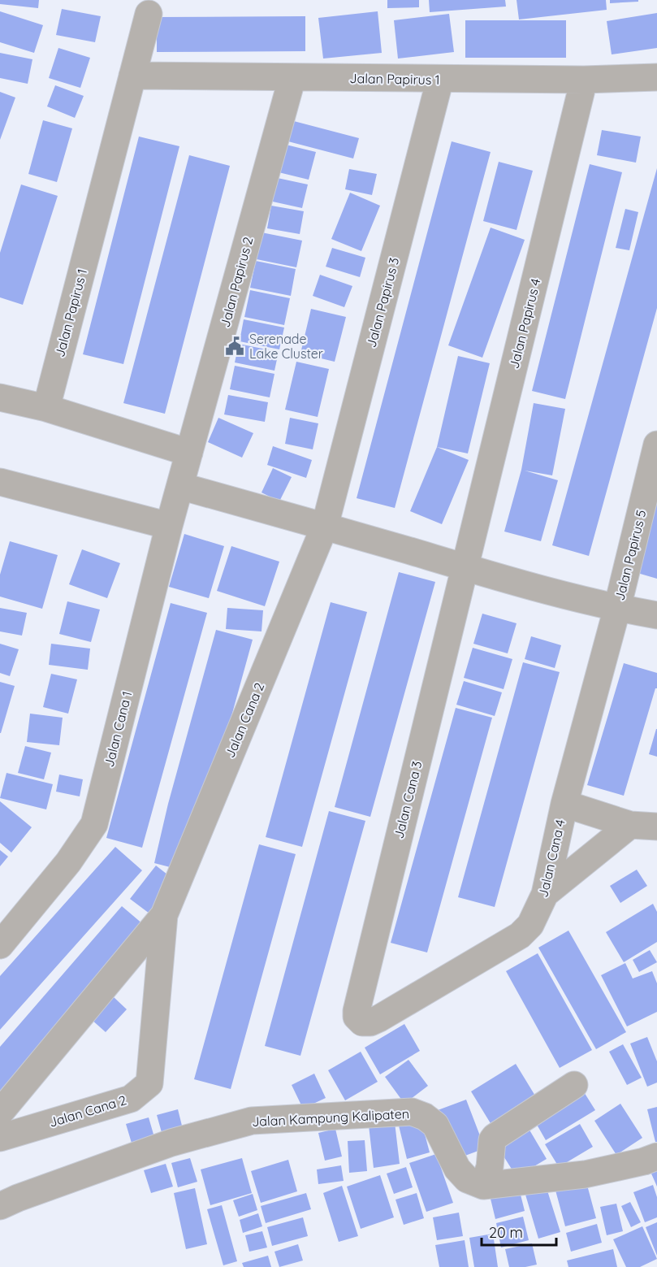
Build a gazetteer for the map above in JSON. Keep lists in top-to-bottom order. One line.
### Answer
{"streets":{"street":["Jalan Papirus 1","Jalan Papirus 2","Jalan Papirus 3","Jalan Papirus 4","Jalan Papirus 5","Jalan Cana 2","Jalan Cana 1","Jalan Cana 3","Jalan Cana 4","Jalan Kampung Kalipaten"]},"crossings":[["Jalan Papirus 1","Jalan Papirus 2"],["Jalan Papirus 1","Jalan Papirus 3"],["Jalan Papirus 1","Jalan Papirus 4"],["Jalan Papirus 2","Jalan Cana 1"],["Jalan Papirus 3","Jalan Cana 2"],["Jalan Papirus 4","Jalan Cana 3"],["Jalan Papirus 5","Jalan Cana 4"],["Jalan Cana 3","Jalan Cana 4"]],"places":{"public building":["Serenade Lake Cluster"]},"scale_bar":"20 m"}
